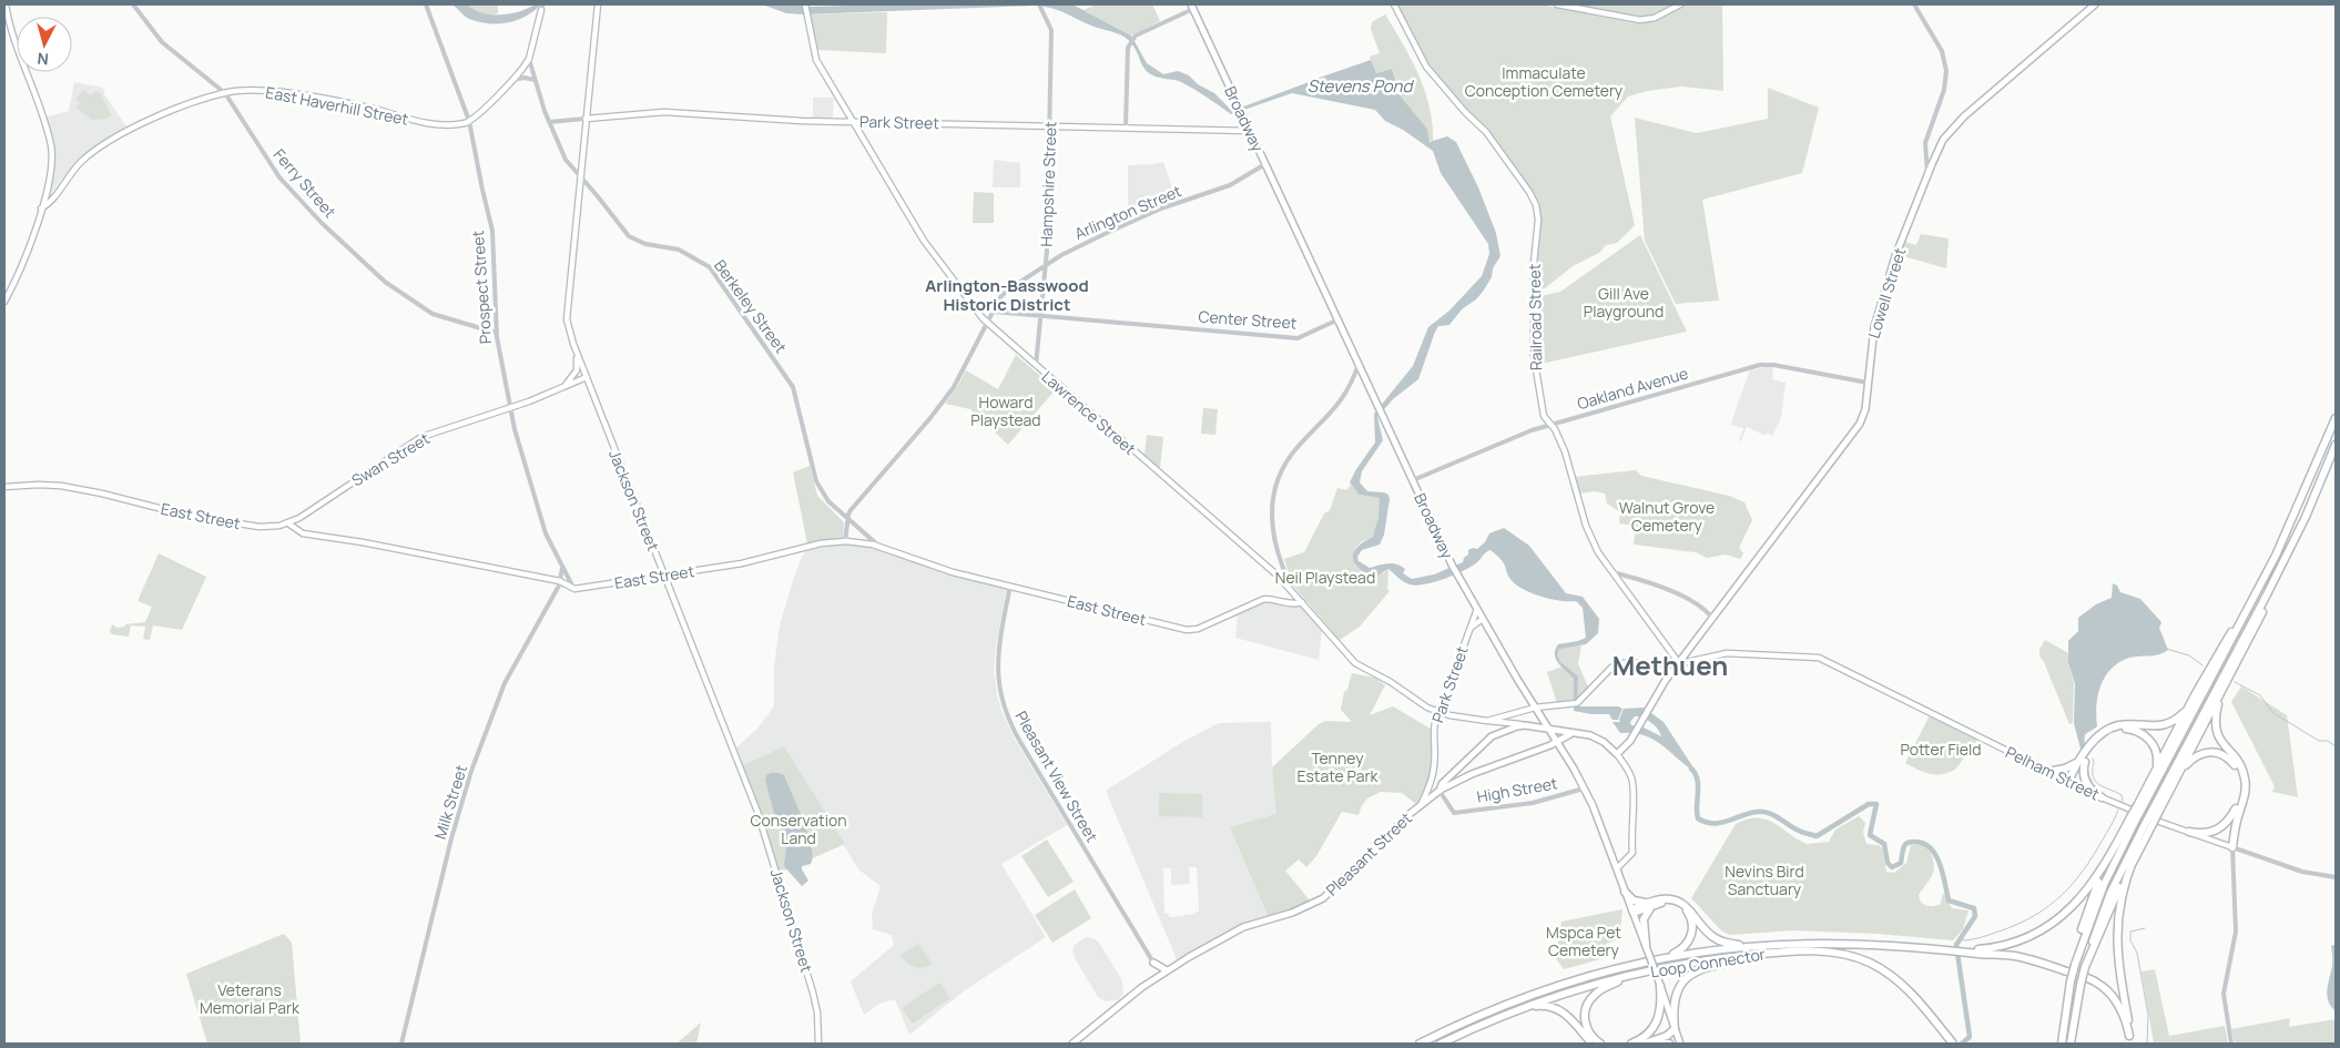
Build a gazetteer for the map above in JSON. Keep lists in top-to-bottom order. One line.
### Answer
{"streets":{"highway":["Loop Connector"],"main road":["East Haverhill Street","Broadway","Park Street","Lowell Street","Railroad Street","Lawrence Street","Swan Street","Jackson Street","East Street","Pelham Street","Pleasant Street"],"street":["Ferry Street","Hampshire Street","Arlington Street","Prospect Street","Berkeley Street","Center Street","Oakland Avenue","Pleasant View Street","High Street","Milk Street"]},"crossings":[["East Haverhill Street","Ferry Street"],["East Haverhill Street","Prospect Street"],["Broadway","Park Street"],["Broadway","Arlington Street"],["Broadway","Center Street"],["Broadway","Oakland Avenue"],["Broadway","Pelham Street"],["Broadway","High Street"],["Broadway","Pleasant Street"],["Park Street","Hampshire Street"],["Park Street","Berkeley Street"],["Park Street","Lawrence Street"],["Park Street","Jackson Street"],["Park Street","Pleasant Street"],["Ferry Street","Prospect Street"],["Hampshire Street","Arlington Street"],["Hampshire Street","Center Street"],["Hampshire Street","Lawrence Street"],["Arlington Street","Berkeley Street"],["Arlington Street","Center Street"],["Arlington Street","Lawrence Street"],["Arlington Street","East Street"],["Prospect Street","Swan Street"],["Prospect Street","East Street"],["Lowell Street","Railroad Street"],["Lowell Street","Oakland Avenue"],["Lowell Street","Pelham Street"],["Berkeley Street","Jackson Street"],["Berkeley Street","East Street"],["Railroad Street","Oakland Avenue"],["Railroad Street","Pelham Street"],["Lawrence Street","East Street"],["Lawrence Street","Pelham Street"],["Swan Street","Jackson Street"],["Swan Street","East Street"],["Jackson Street","East Street"],["East Street","Pleasant View Street"],["High Street","Pleasant Street"]],"districts":["Arlington-Basswood Historic District","Methuen"],"water":["Stevens Pond"],"parks":["Immaculate Conception Cemetery","Gill Ave Playground","Howard Playstead","Walnut Grove Cemetery","Neil Playstead","Potter Field","Tenney Estate Park","Conservation Land","Nevins Bird Sanctuary","Mspca Pet Cemetery","Veterans Memorial Park"],"north":"bottom"}
